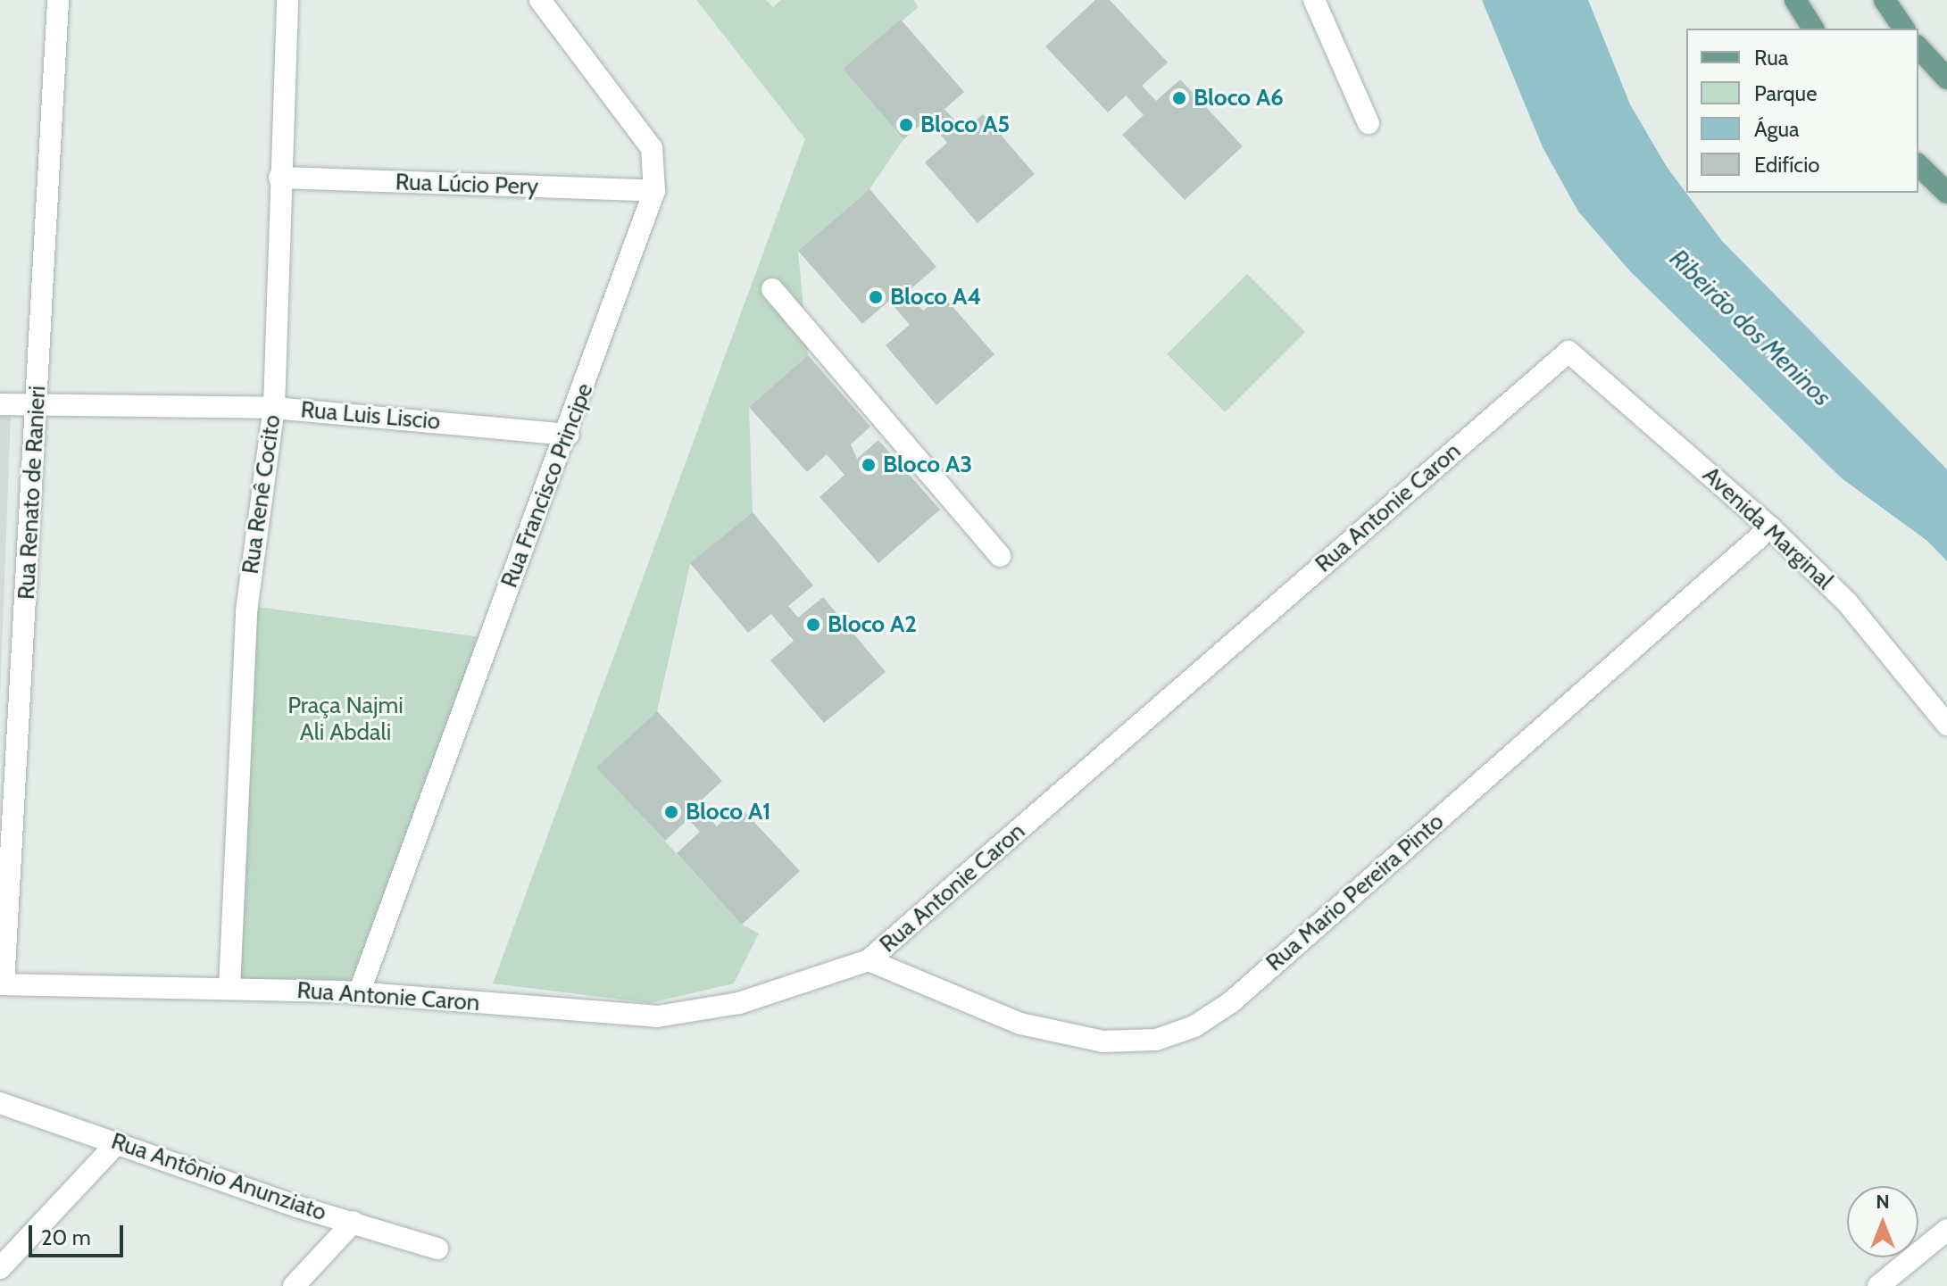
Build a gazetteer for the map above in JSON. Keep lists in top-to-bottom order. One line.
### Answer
{"streets":{"street":["Rua Lúcio Pery","Rua Luis Liscio","Rua Francisco Principe","Rua Renato de Ranieri","Rua Renê Cocito","Rua Antonie Caron","Avenida Marginal","Rua Mario Pereira Pinto","Rua Antônio Anunziato"]},"crossings":[["Rua Lúcio Pery","Rua Francisco Principe"],["Rua Lúcio Pery","Rua Renê Cocito"],["Rua Luis Liscio","Rua Francisco Principe"],["Rua Luis Liscio","Rua Renato de Ranieri"],["Rua Luis Liscio","Rua Renê Cocito"],["Rua Francisco Principe","Rua Antonie Caron"],["Rua Renato de Ranieri","Rua Antonie Caron"],["Rua Renê Cocito","Rua Antonie Caron"],["Rua Antonie Caron","Avenida Marginal"],["Rua Antonie Caron","Rua Mario Pereira Pinto"],["Avenida Marginal","Rua Mario Pereira Pinto"]],"water":["Ribeirão dos Meninos"],"parks":["Praça Najmi Ali Abdali"],"places":["Bloco A6","Bloco A5","Bloco A4","Bloco A3","Bloco A2","Bloco A1"],"legend":["Rua","Parque","Água","Edifício"],"scale_bar":"20 m","north":"top"}
